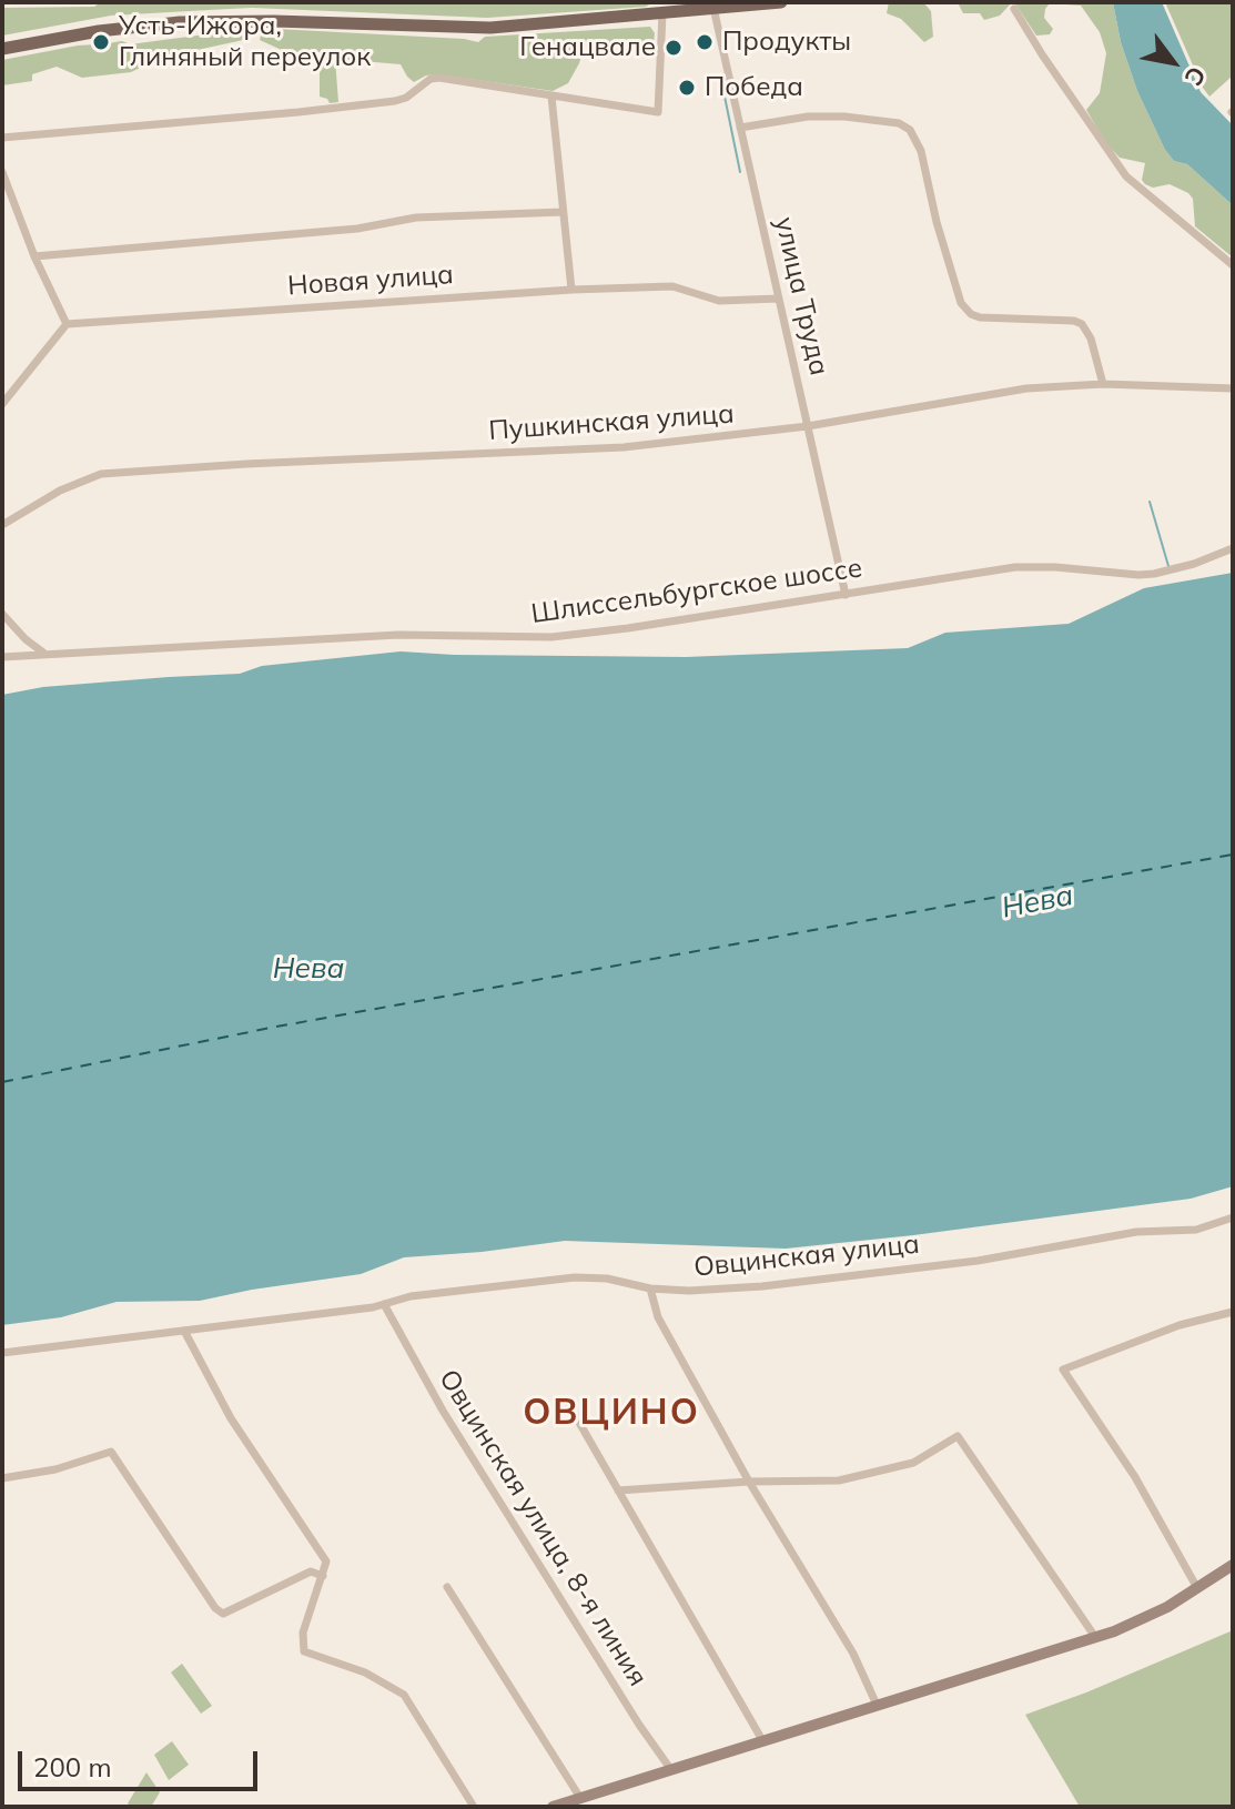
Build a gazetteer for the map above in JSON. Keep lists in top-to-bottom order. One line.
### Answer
{"streets":{"street":["Новая улица","улица Труда","Пушкинская улица","Шлиссельбургское шоссе","Овцинская улица","Овцинская улица, 8-я линия"]},"crossings":[["Новая улица","улица Труда"],["улица Труда","Пушкинская улица"],["улица Труда","Шлиссельбургское шоссе"],["Овцинская улица","Овцинская улица, 8-я линия"]],"districts":["ОВЦИНО"],"water":["Нева"],"places":["Усть-Ижора, Глиняный переулок","Продукты","Генацвале","Победа"],"scale_bar":"200 m","north":"bottom right"}
